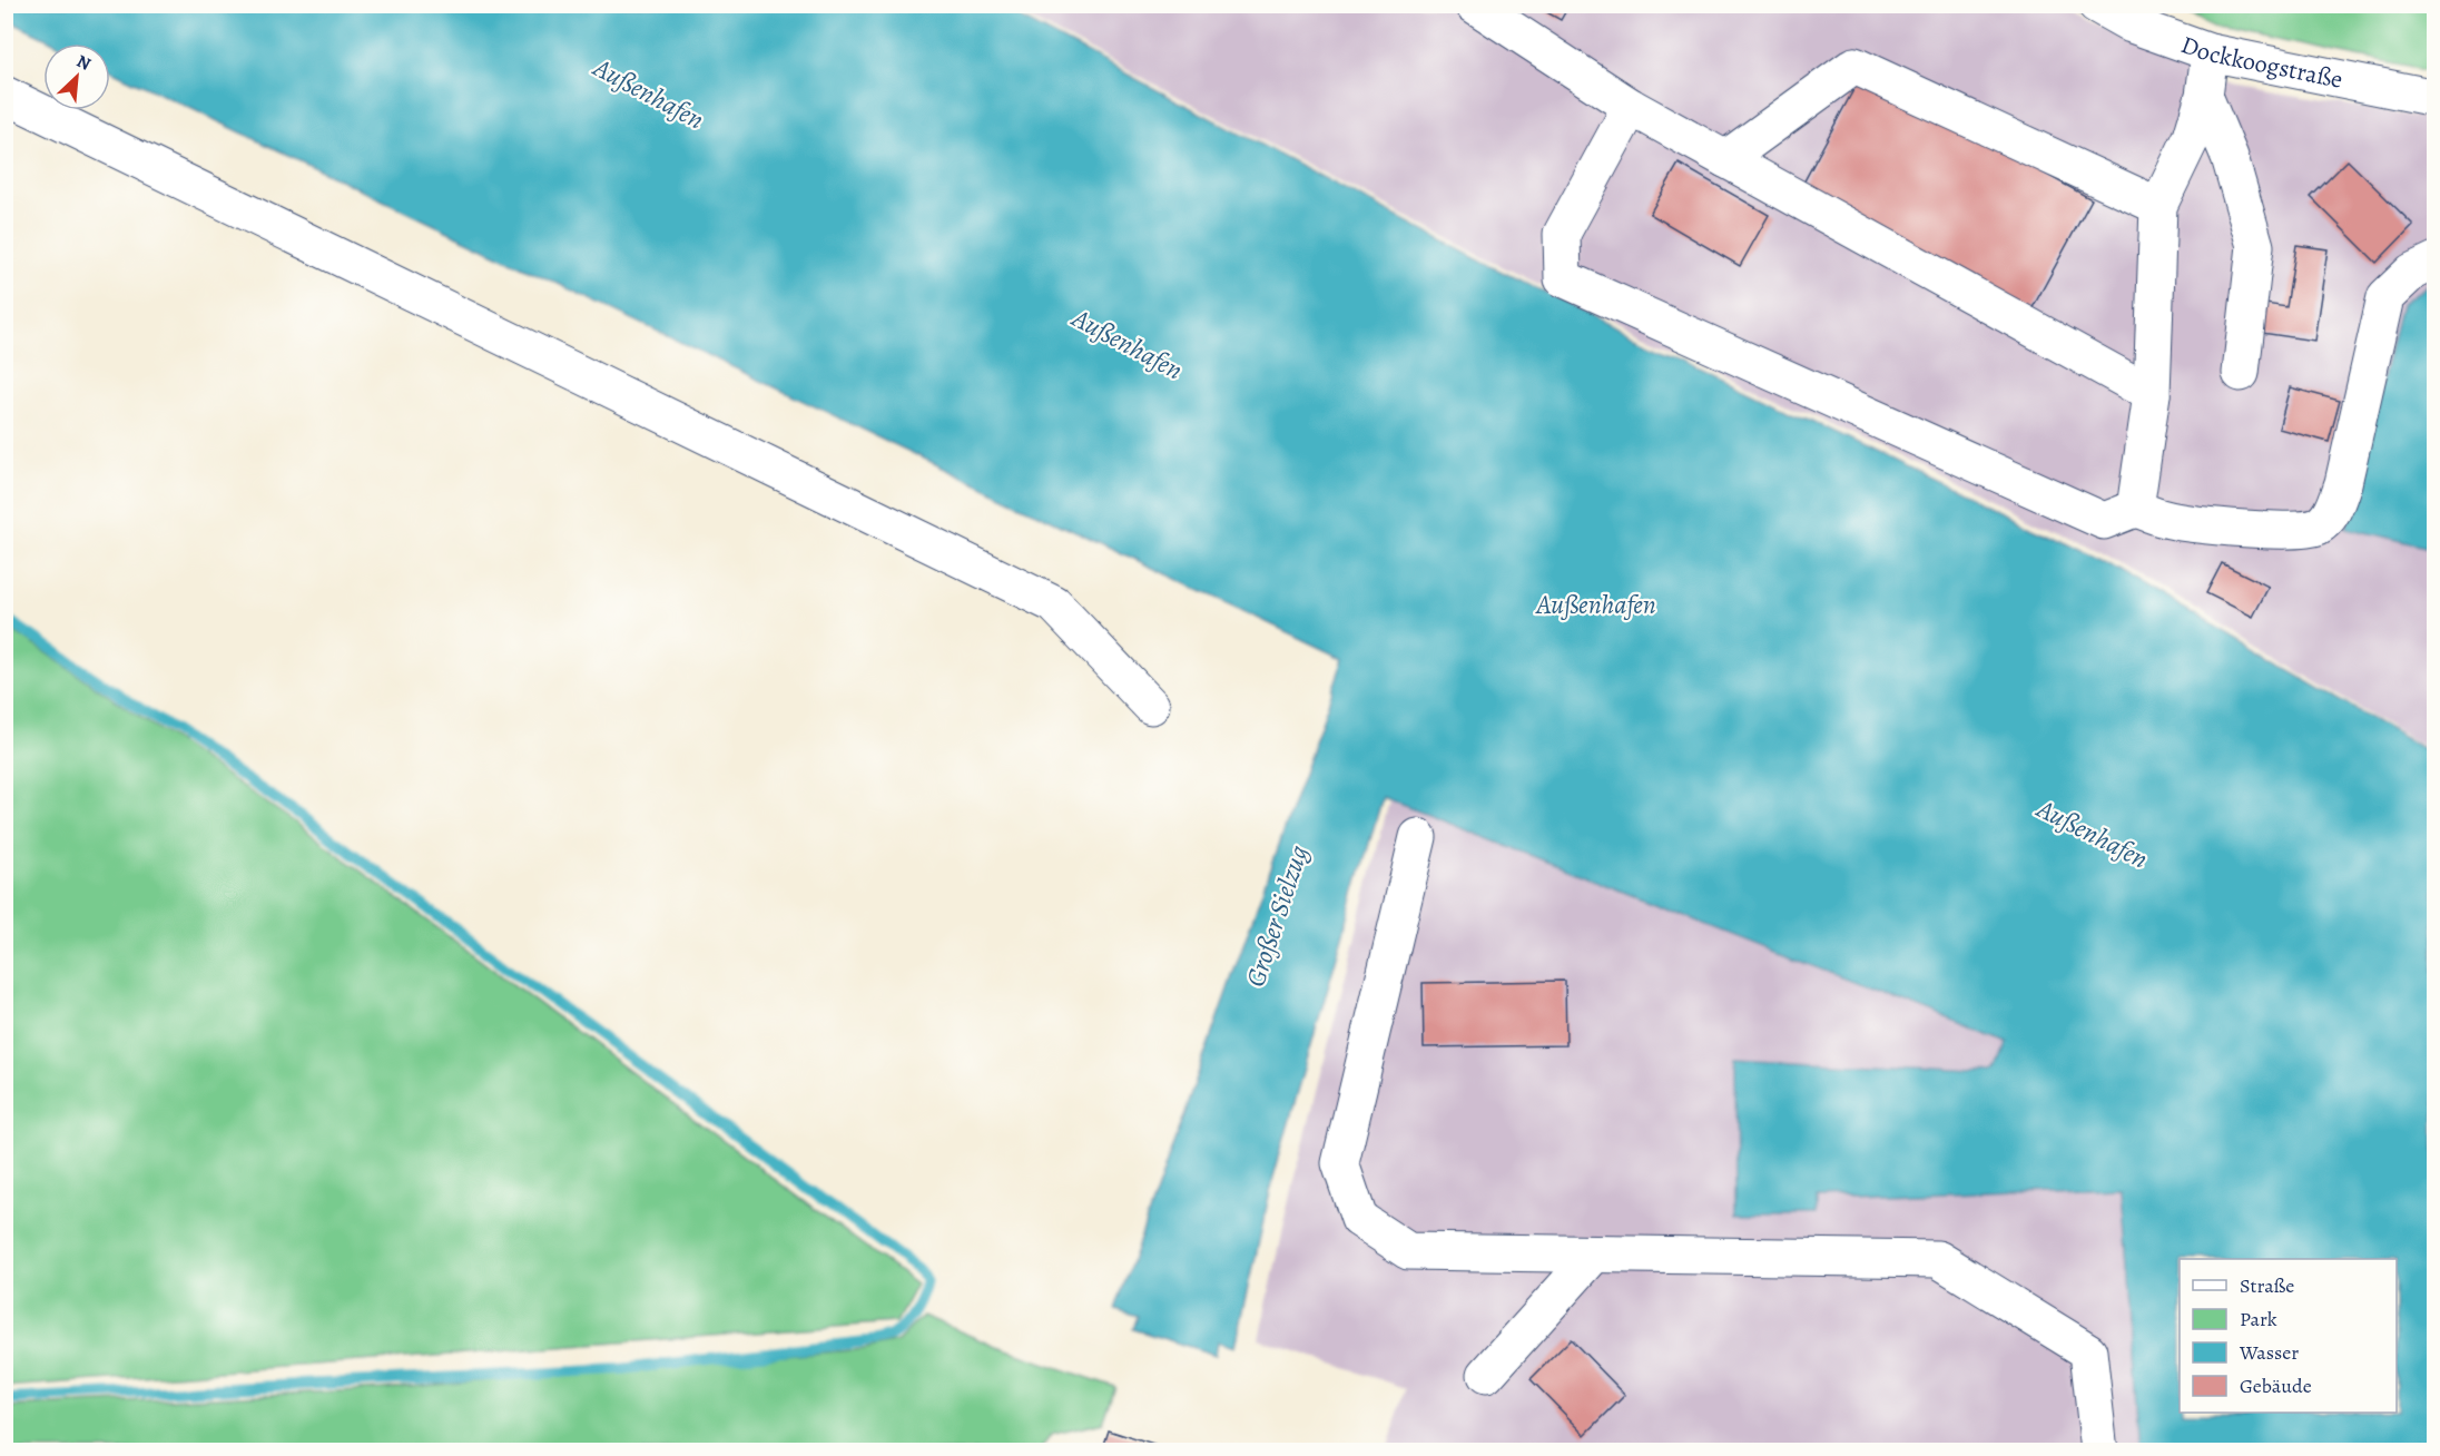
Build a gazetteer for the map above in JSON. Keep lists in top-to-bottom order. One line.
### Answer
{"streets":{"street":["Dockkoogstraße"]},"water":["Außenhafen","Großer Sielzug"],"legend":["Straße","Park","Wasser","Gebäude"],"north":"top right"}
